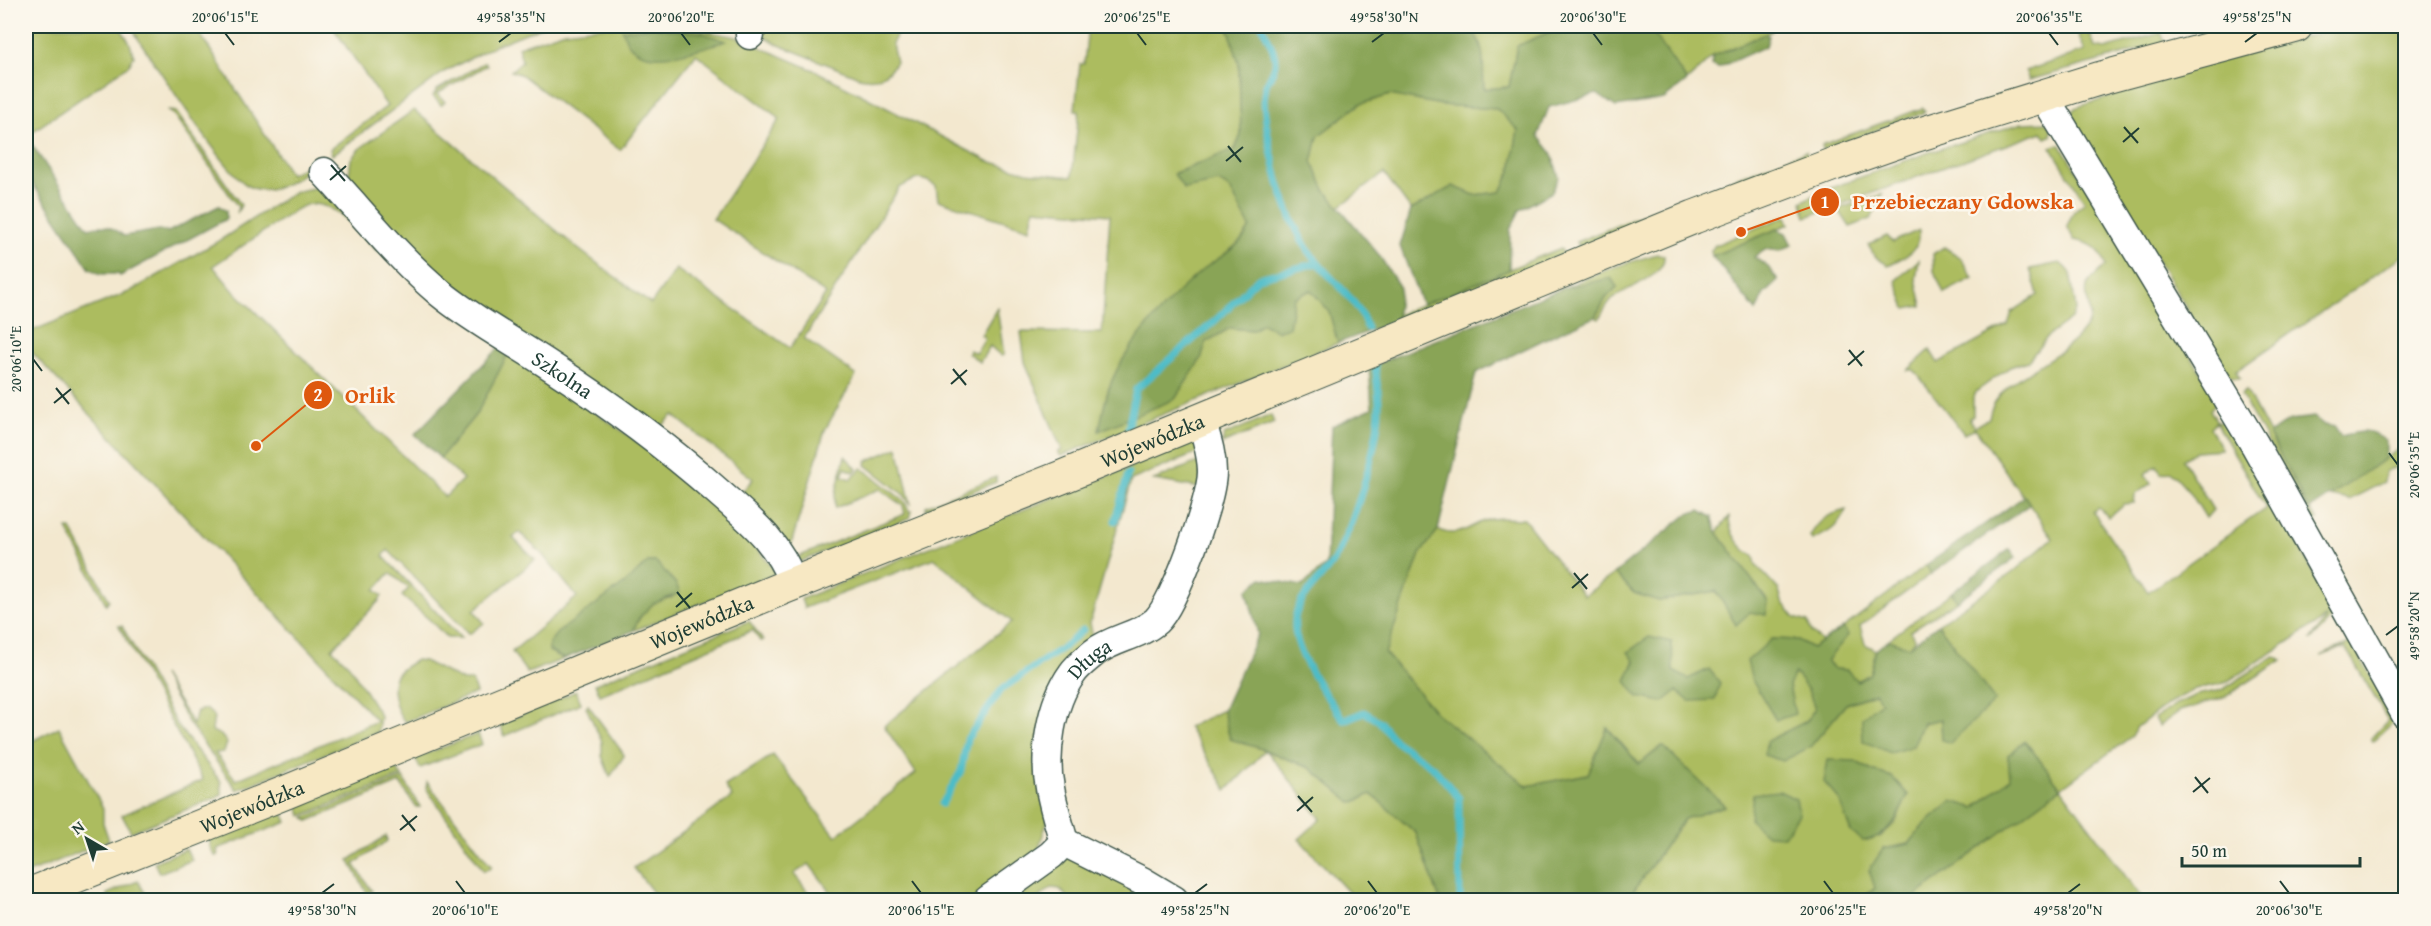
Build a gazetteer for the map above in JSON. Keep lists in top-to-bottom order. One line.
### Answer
{"streets":{"main road":["Wojewódzka"],"street":["Szkolna","Długa"]},"crossings":[["Szkolna","Wojewódzka"],["Wojewódzka","Długa"]],"places":["Przebieczany Gdowska","Orlik"],"scale_bar":"50 m","north":"top left","coordinates":["20°06'15\"E","49°58'35\"N","20°06'20\"E","20°06'25\"E","49°58'30\"N","20°06'30\"E","20°06'35\"E","49°58'25\"N","20°06'10\"E","49°58'20\"N"]}
